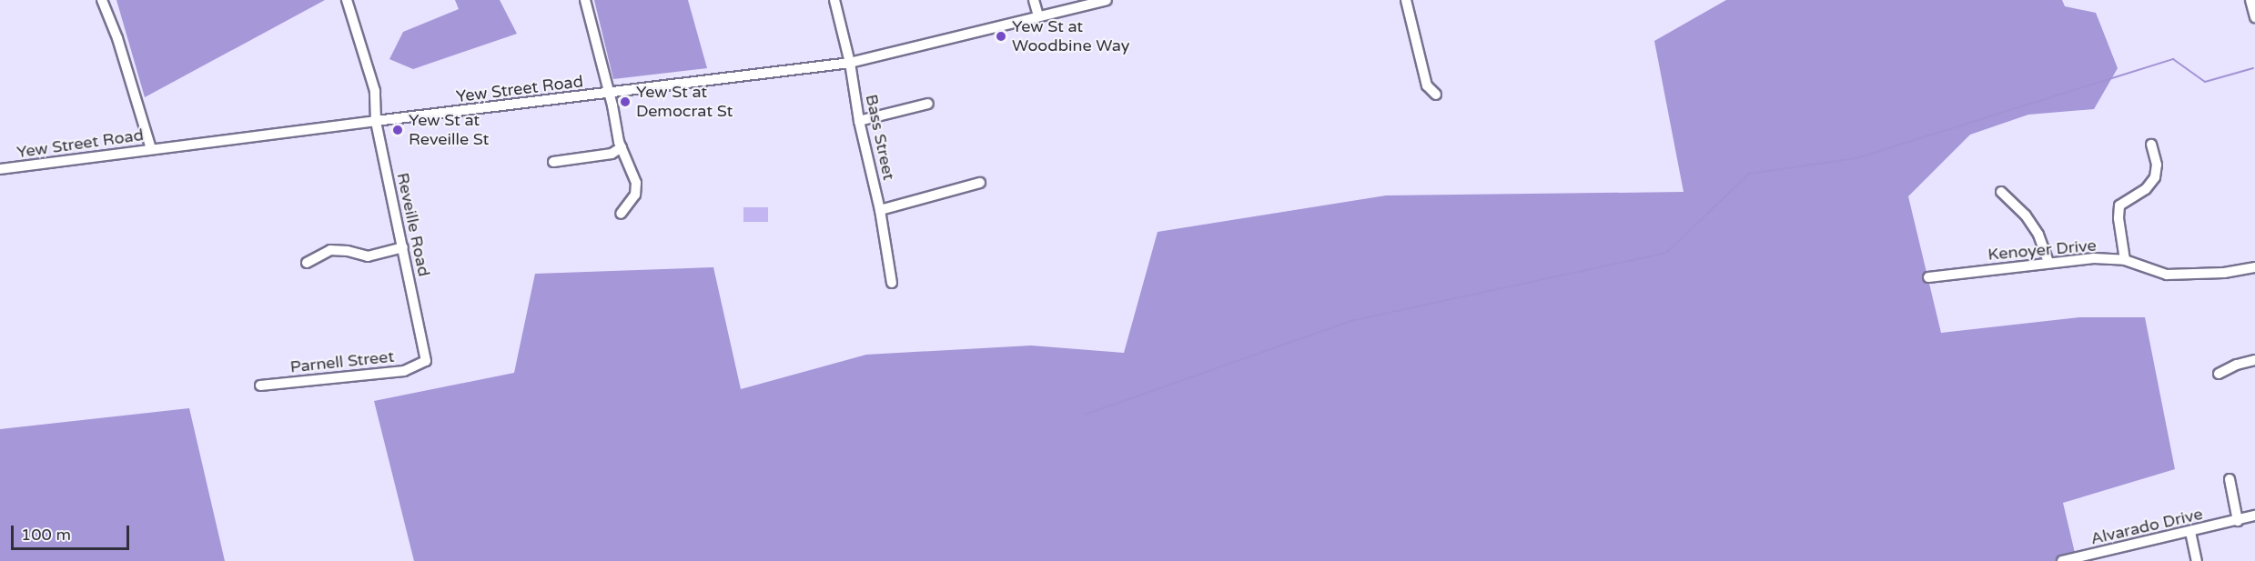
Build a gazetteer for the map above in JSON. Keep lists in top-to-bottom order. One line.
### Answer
{"streets":{"street":["Yew Street Road","Bass Street","Reveille Road","Kenoyer Drive","Parnell Street","Alvarado Drive"]},"crossings":[["Yew Street Road","Bass Street"],["Yew Street Road","Reveille Road"],["Reveille Road","Parnell Street"]],"places":["Yew St at Woodbine Way","Yew St at Democrat St","Yew St at Reveille St"],"scale_bar":"100 m"}
